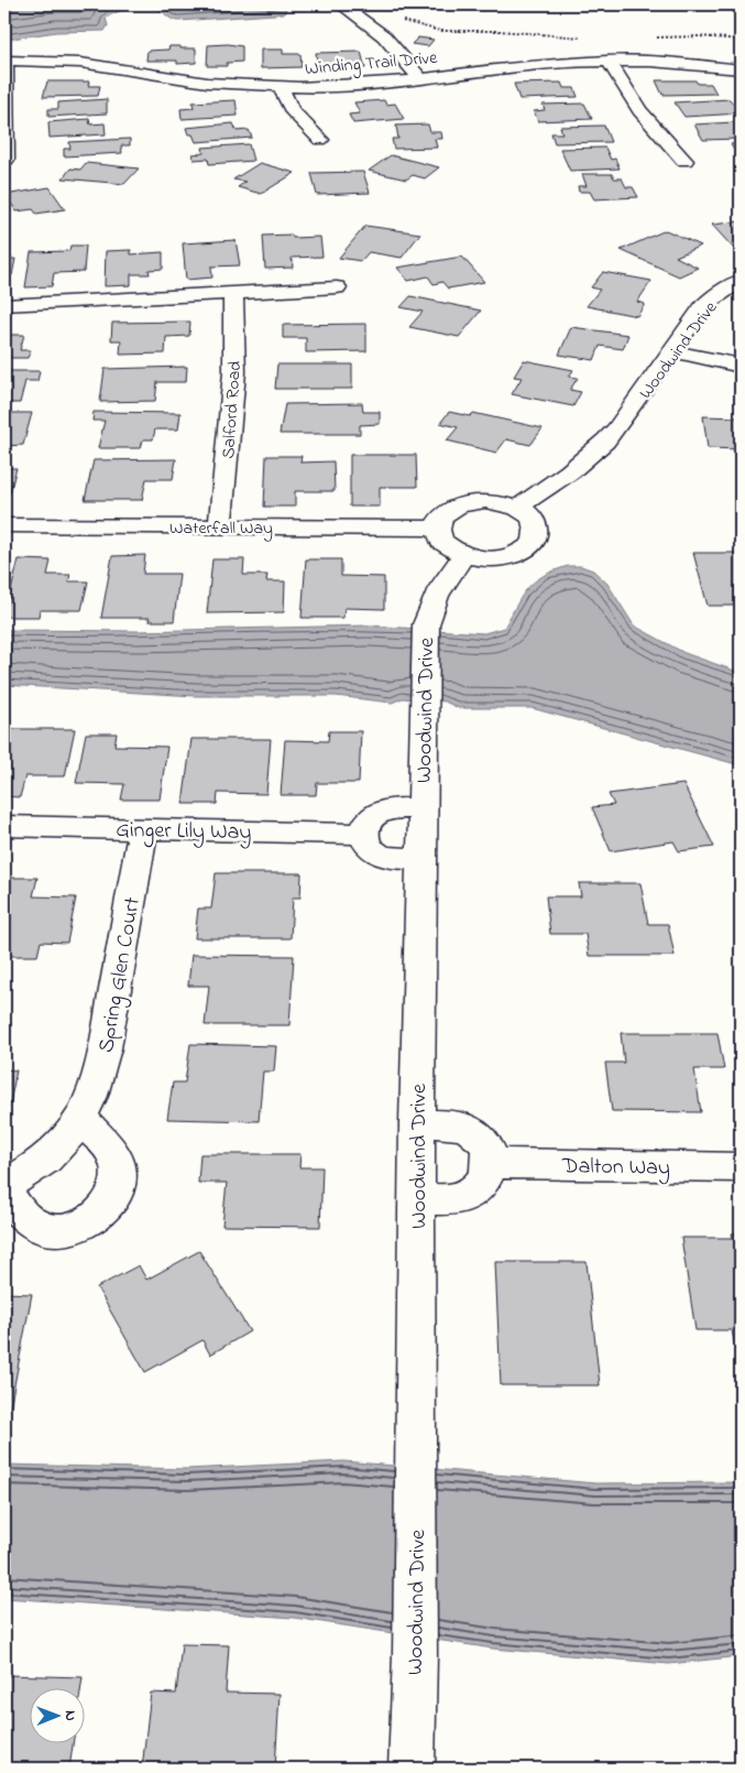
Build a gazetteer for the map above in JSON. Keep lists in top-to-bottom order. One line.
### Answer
{"streets":{"street":["Winding Trail Drive","Woodwind Drive","Salford Road","Waterfall Way","Ginger Lily Way","Spring Glen Court","Dalton Way"]},"crossings":[["Woodwind Drive","Waterfall Way"],["Salford Road","Waterfall Way"],["Ginger Lily Way","Spring Glen Court"]],"north":"right"}
